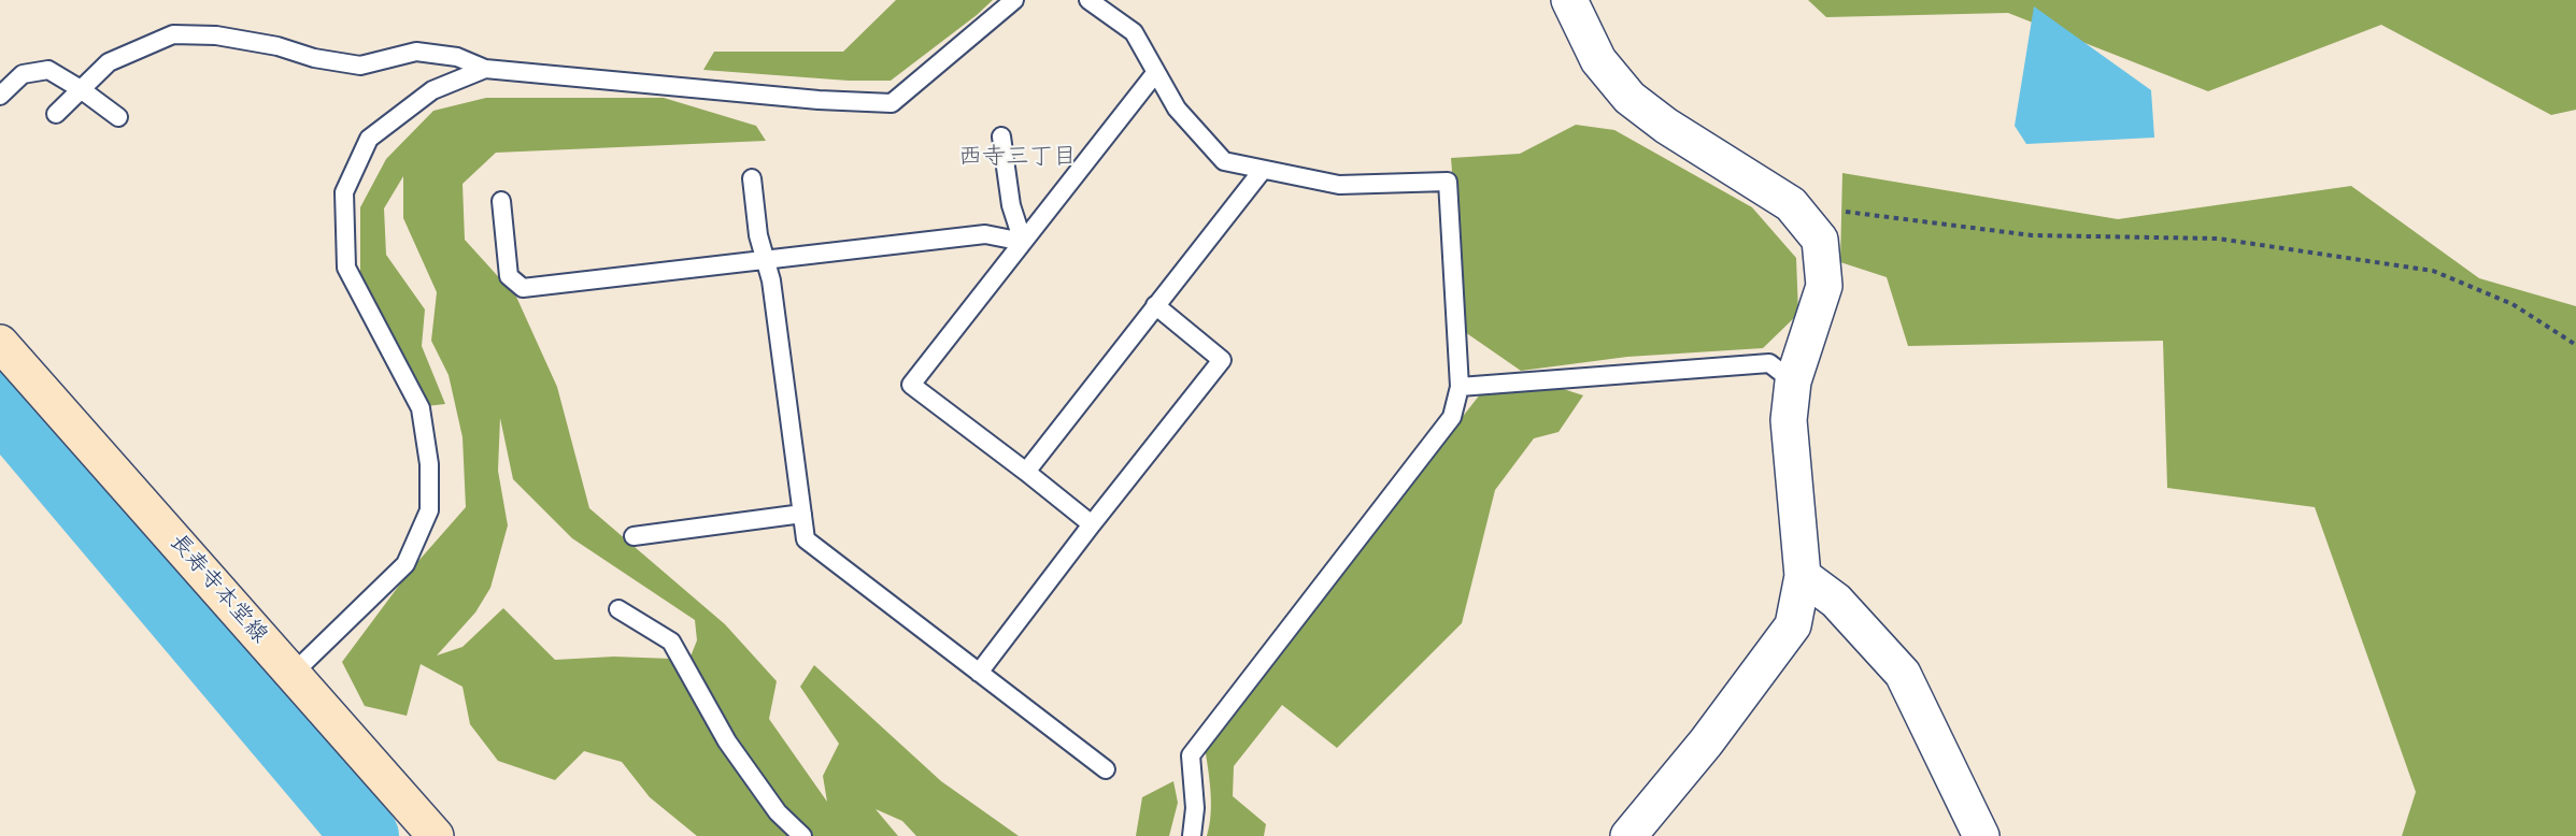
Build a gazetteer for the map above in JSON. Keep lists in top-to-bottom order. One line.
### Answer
{"streets":{"main road":["長寿寺本堂線"]},"districts":["西寺三丁目"]}
